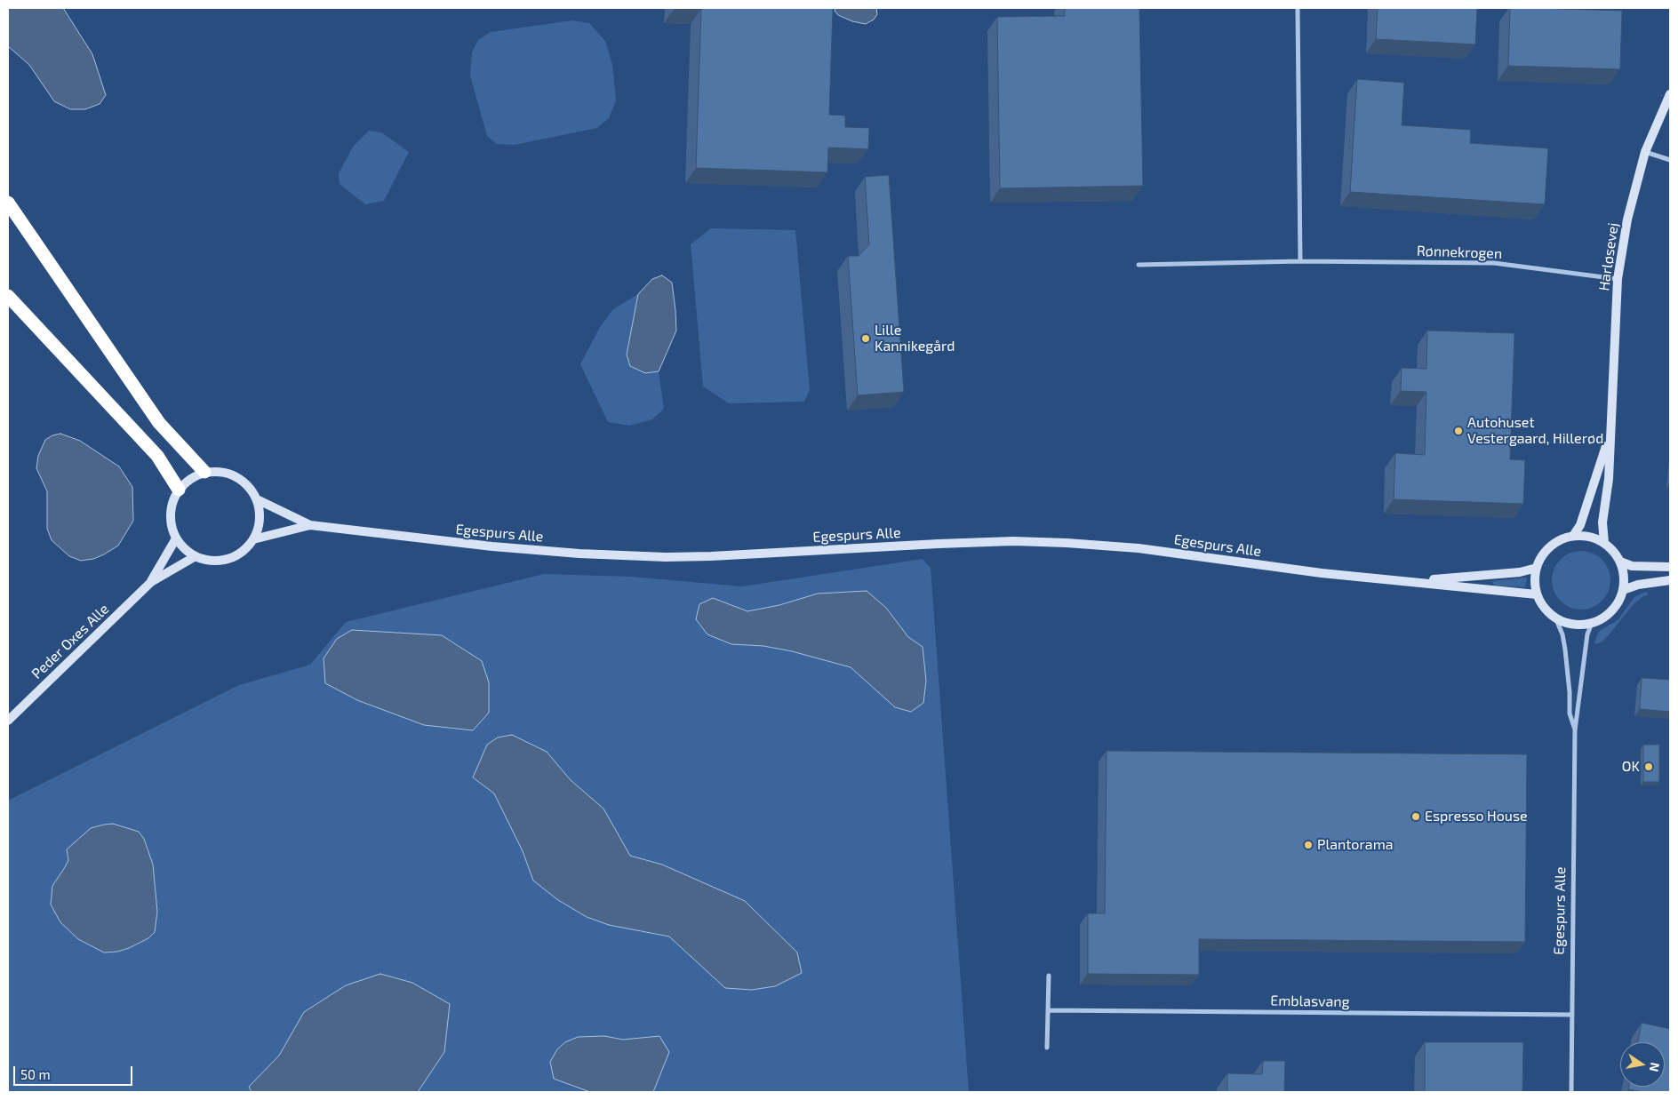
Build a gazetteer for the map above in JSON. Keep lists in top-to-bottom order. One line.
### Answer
{"streets":{"street":["Rønnekrogen","Harløsevej","Egespurs Alle","Peder Oxes Alle","Emblasvang"]},"crossings":[["Rønnekrogen","Harløsevej"],["Harløsevej","Egespurs Alle"],["Egespurs Alle","Peder Oxes Alle"],["Egespurs Alle","Emblasvang"]],"places":["Lille Kannikegård","Autohuset Vestergaard, Hillerød","OK","Espresso House","Plantorama"],"scale_bar":"50 m","north":"right"}
